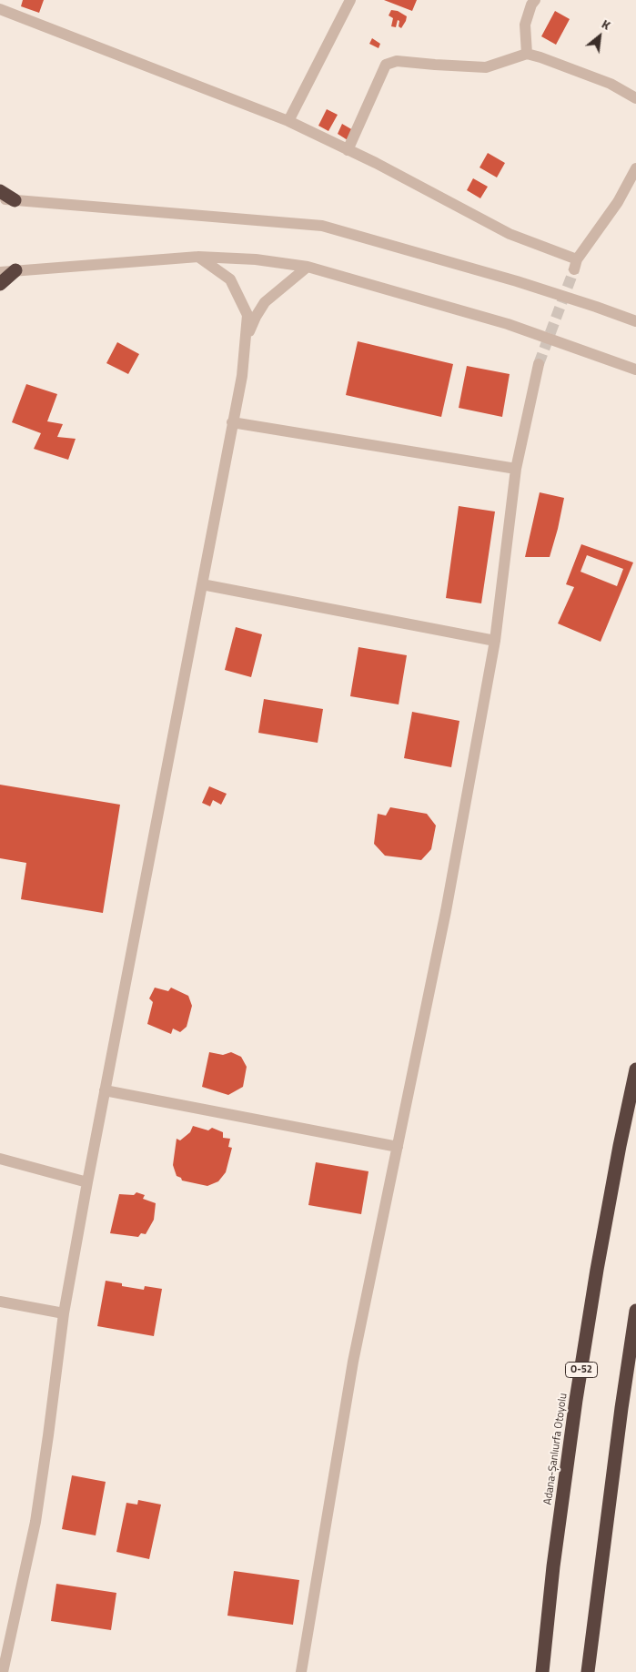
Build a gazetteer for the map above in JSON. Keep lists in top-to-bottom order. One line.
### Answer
{"streets":{"highway":["O-52","Adana-Şanlıurfa Otoyolu"]},"north":"top right"}
